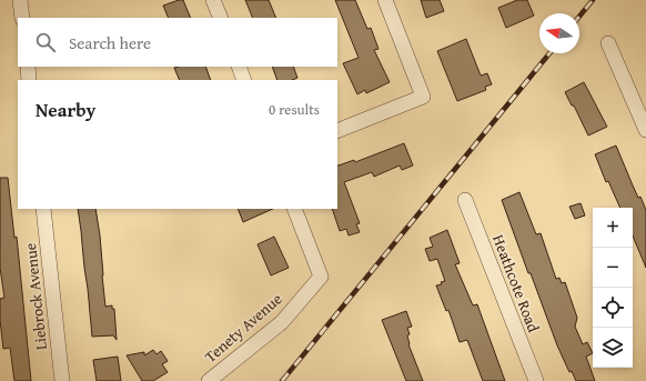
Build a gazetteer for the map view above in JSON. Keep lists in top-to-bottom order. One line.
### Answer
{"streets":{"street":["Heathcote Road","Liebrock Avenue","Tenety Avenue"]},"north":"left","page":{"search":"Search here","heading":["Nearby","0 results"],"map_buttons":["+","−"]}}
